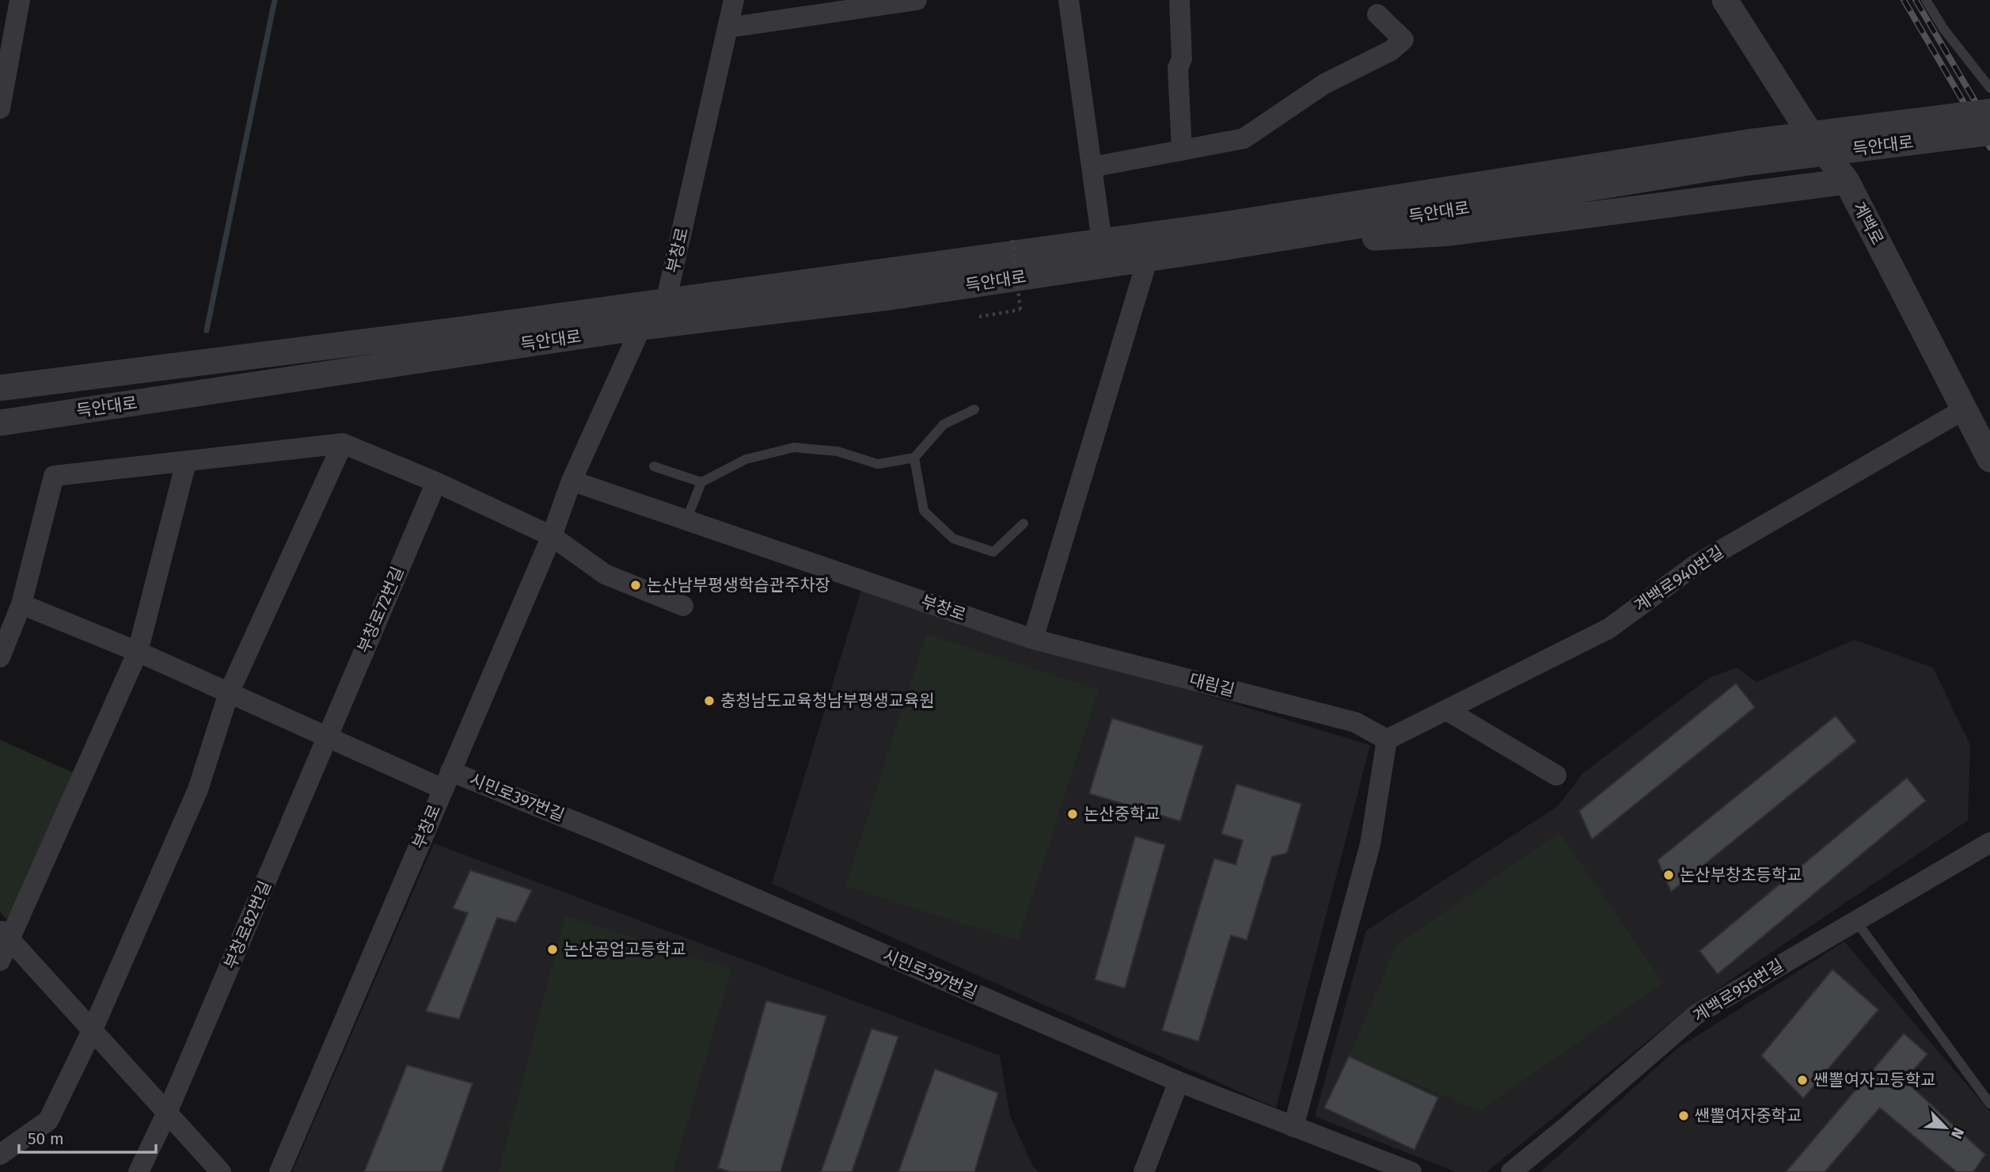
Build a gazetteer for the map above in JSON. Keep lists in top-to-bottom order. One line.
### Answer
{"streets":{"street":["득안대로","계백로","부창로","계백로940번길","부창로72번길","대림길","시민로397번길","부창로82번길","계백로956번길"]},"crossings":[["득안대로","부창로"],["계백로","계백로940번길"],["부창로","대림길"],["부창로","시민로397번길"],["계백로940번길","대림길"],["부창로72번길","부창로82번길"]],"places":["논산남부평생학습관주차장","충청남도교육청남부평생교육원","논산중학교","논산부창초등학교","논산공업고등학교","쌘뽈여자고등학교","쌘뽈여자중학교"],"scale_bar":"50 m","north":"bottom right"}
